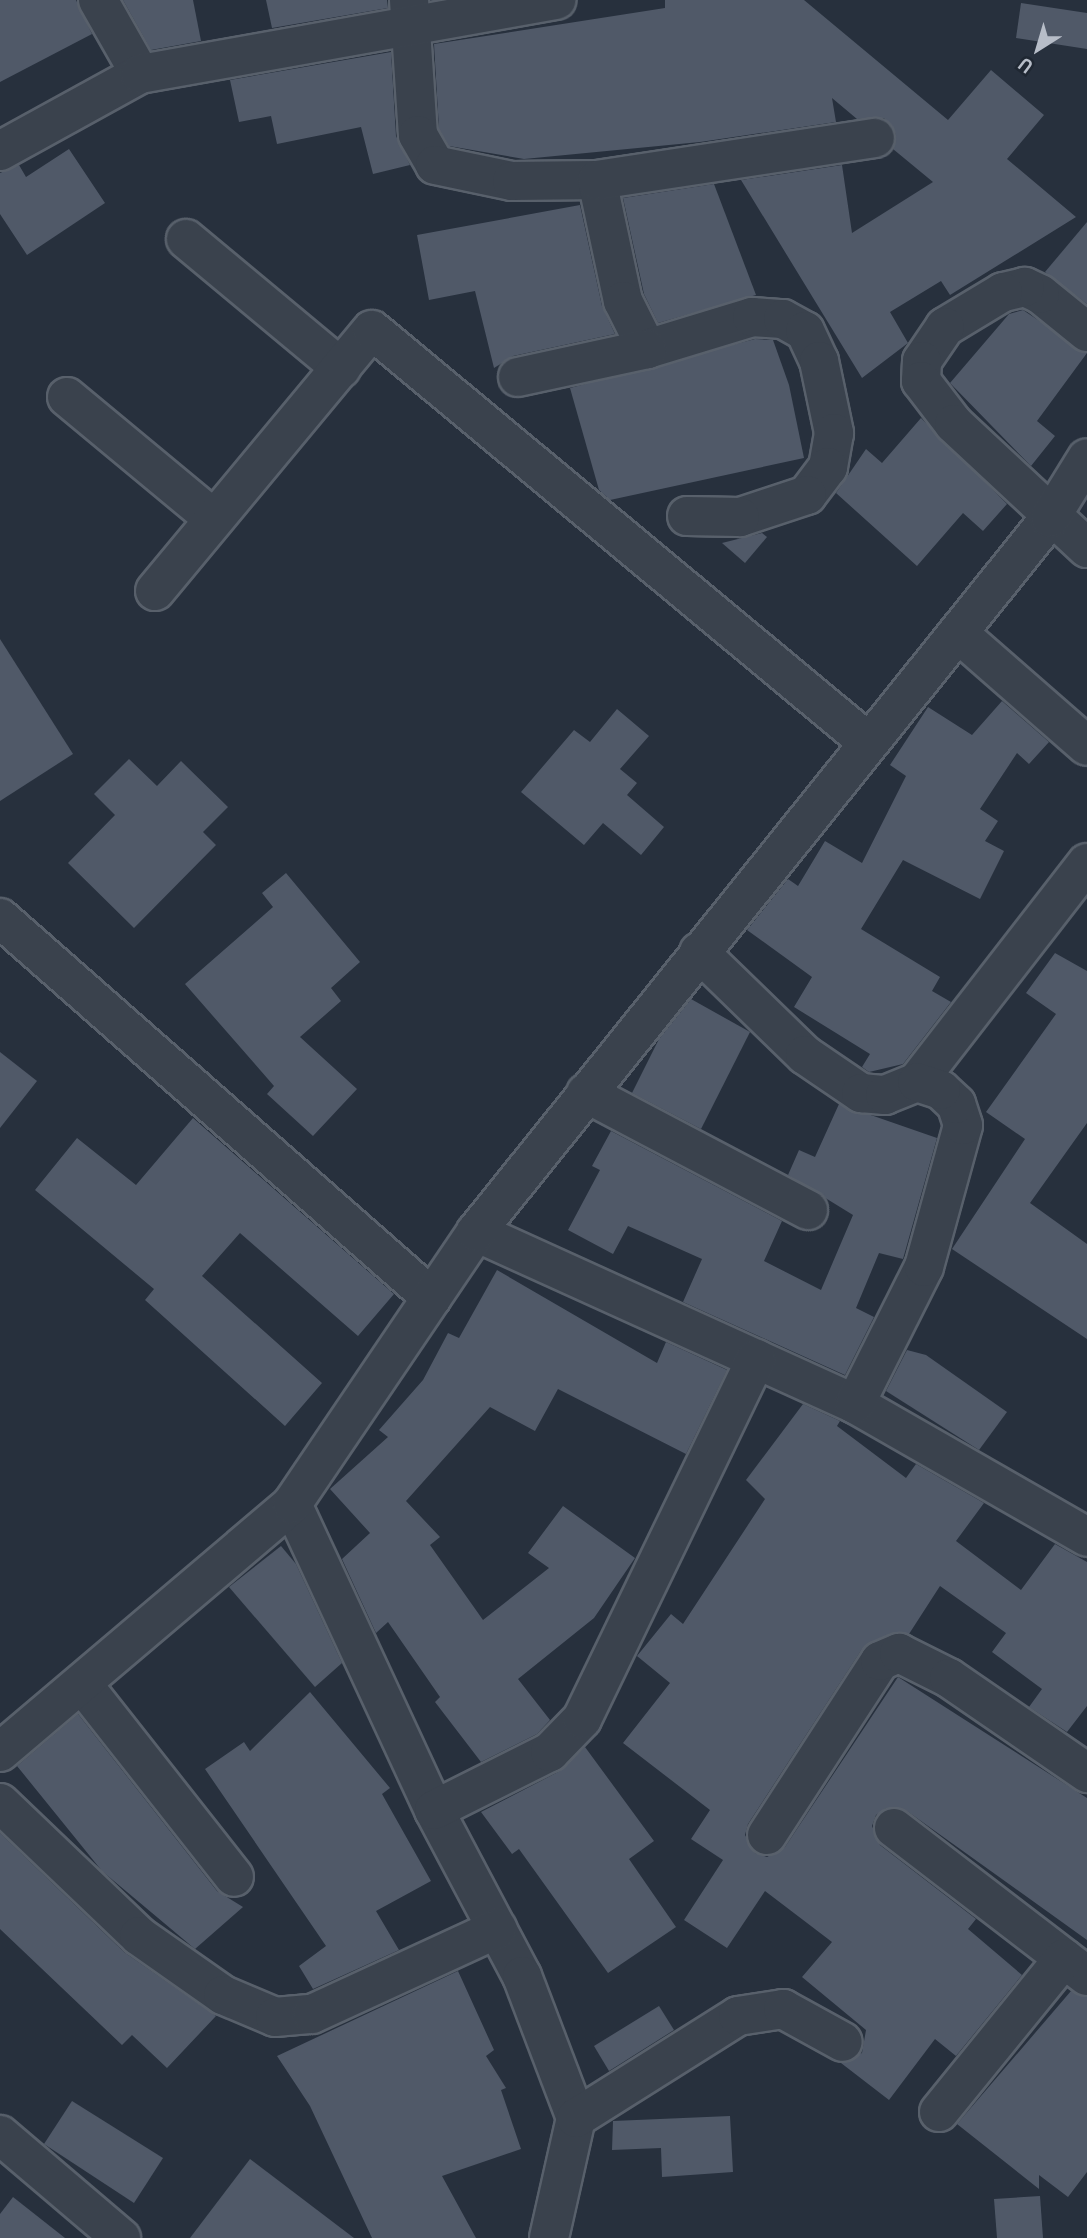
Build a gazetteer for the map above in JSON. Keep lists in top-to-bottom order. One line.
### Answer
{"north":"bottom left"}
